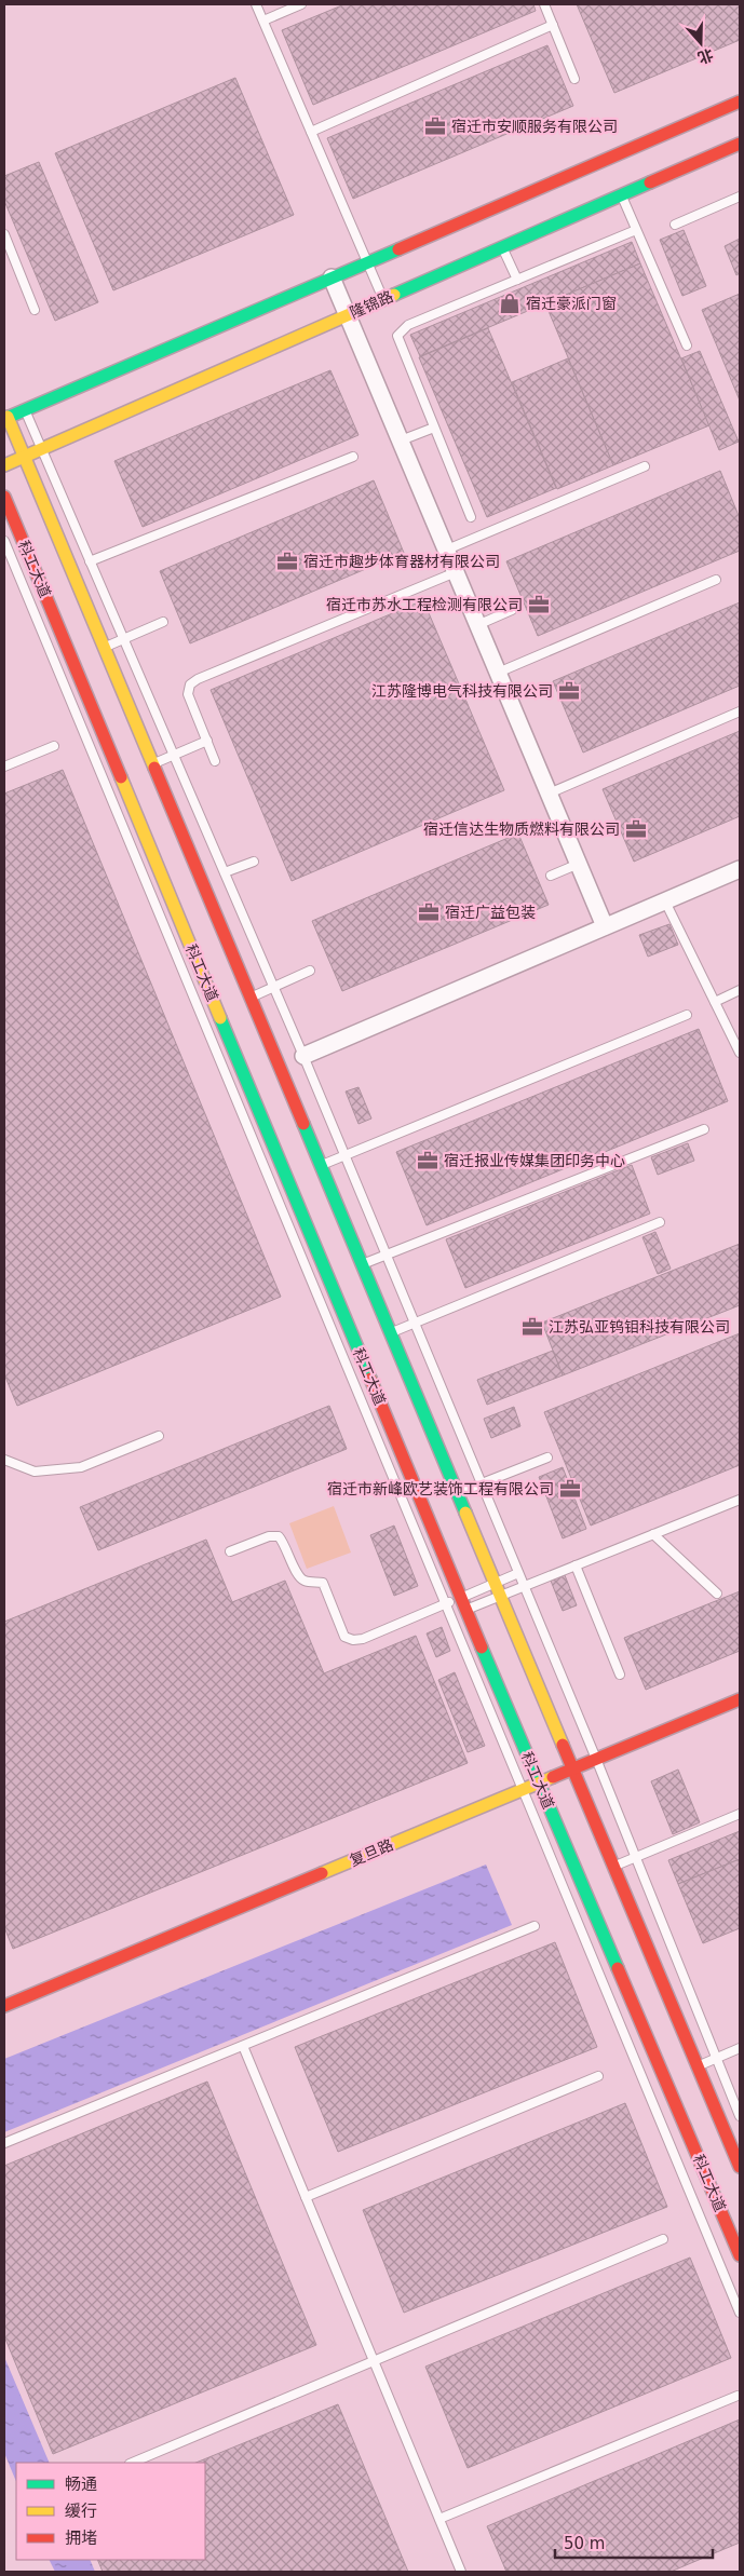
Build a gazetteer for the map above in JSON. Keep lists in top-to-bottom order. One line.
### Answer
{"streets":{"street":["隆锦路","科工大道","复旦路"]},"crossings":[["科工大道","复旦路"]],"places":{"office":["宿迁市安顺服务有限公司","宿迁市趣步体育器材有限公司","宿迁市苏水工程检测有限公司","江苏隆博电气科技有限公司","宿迁信达生物质燃料有限公司","宿迁广益包装","宿迁报业传媒集团印务中心","江苏弘亚钨钼科技有限公司","宿迁市新峰欧艺装饰工程有限公司"],"shop":["宿迁豪派门窗"]},"legend":["畅通","缓行","拥堵"],"scale_bar":"50 m","north":"bottom"}
